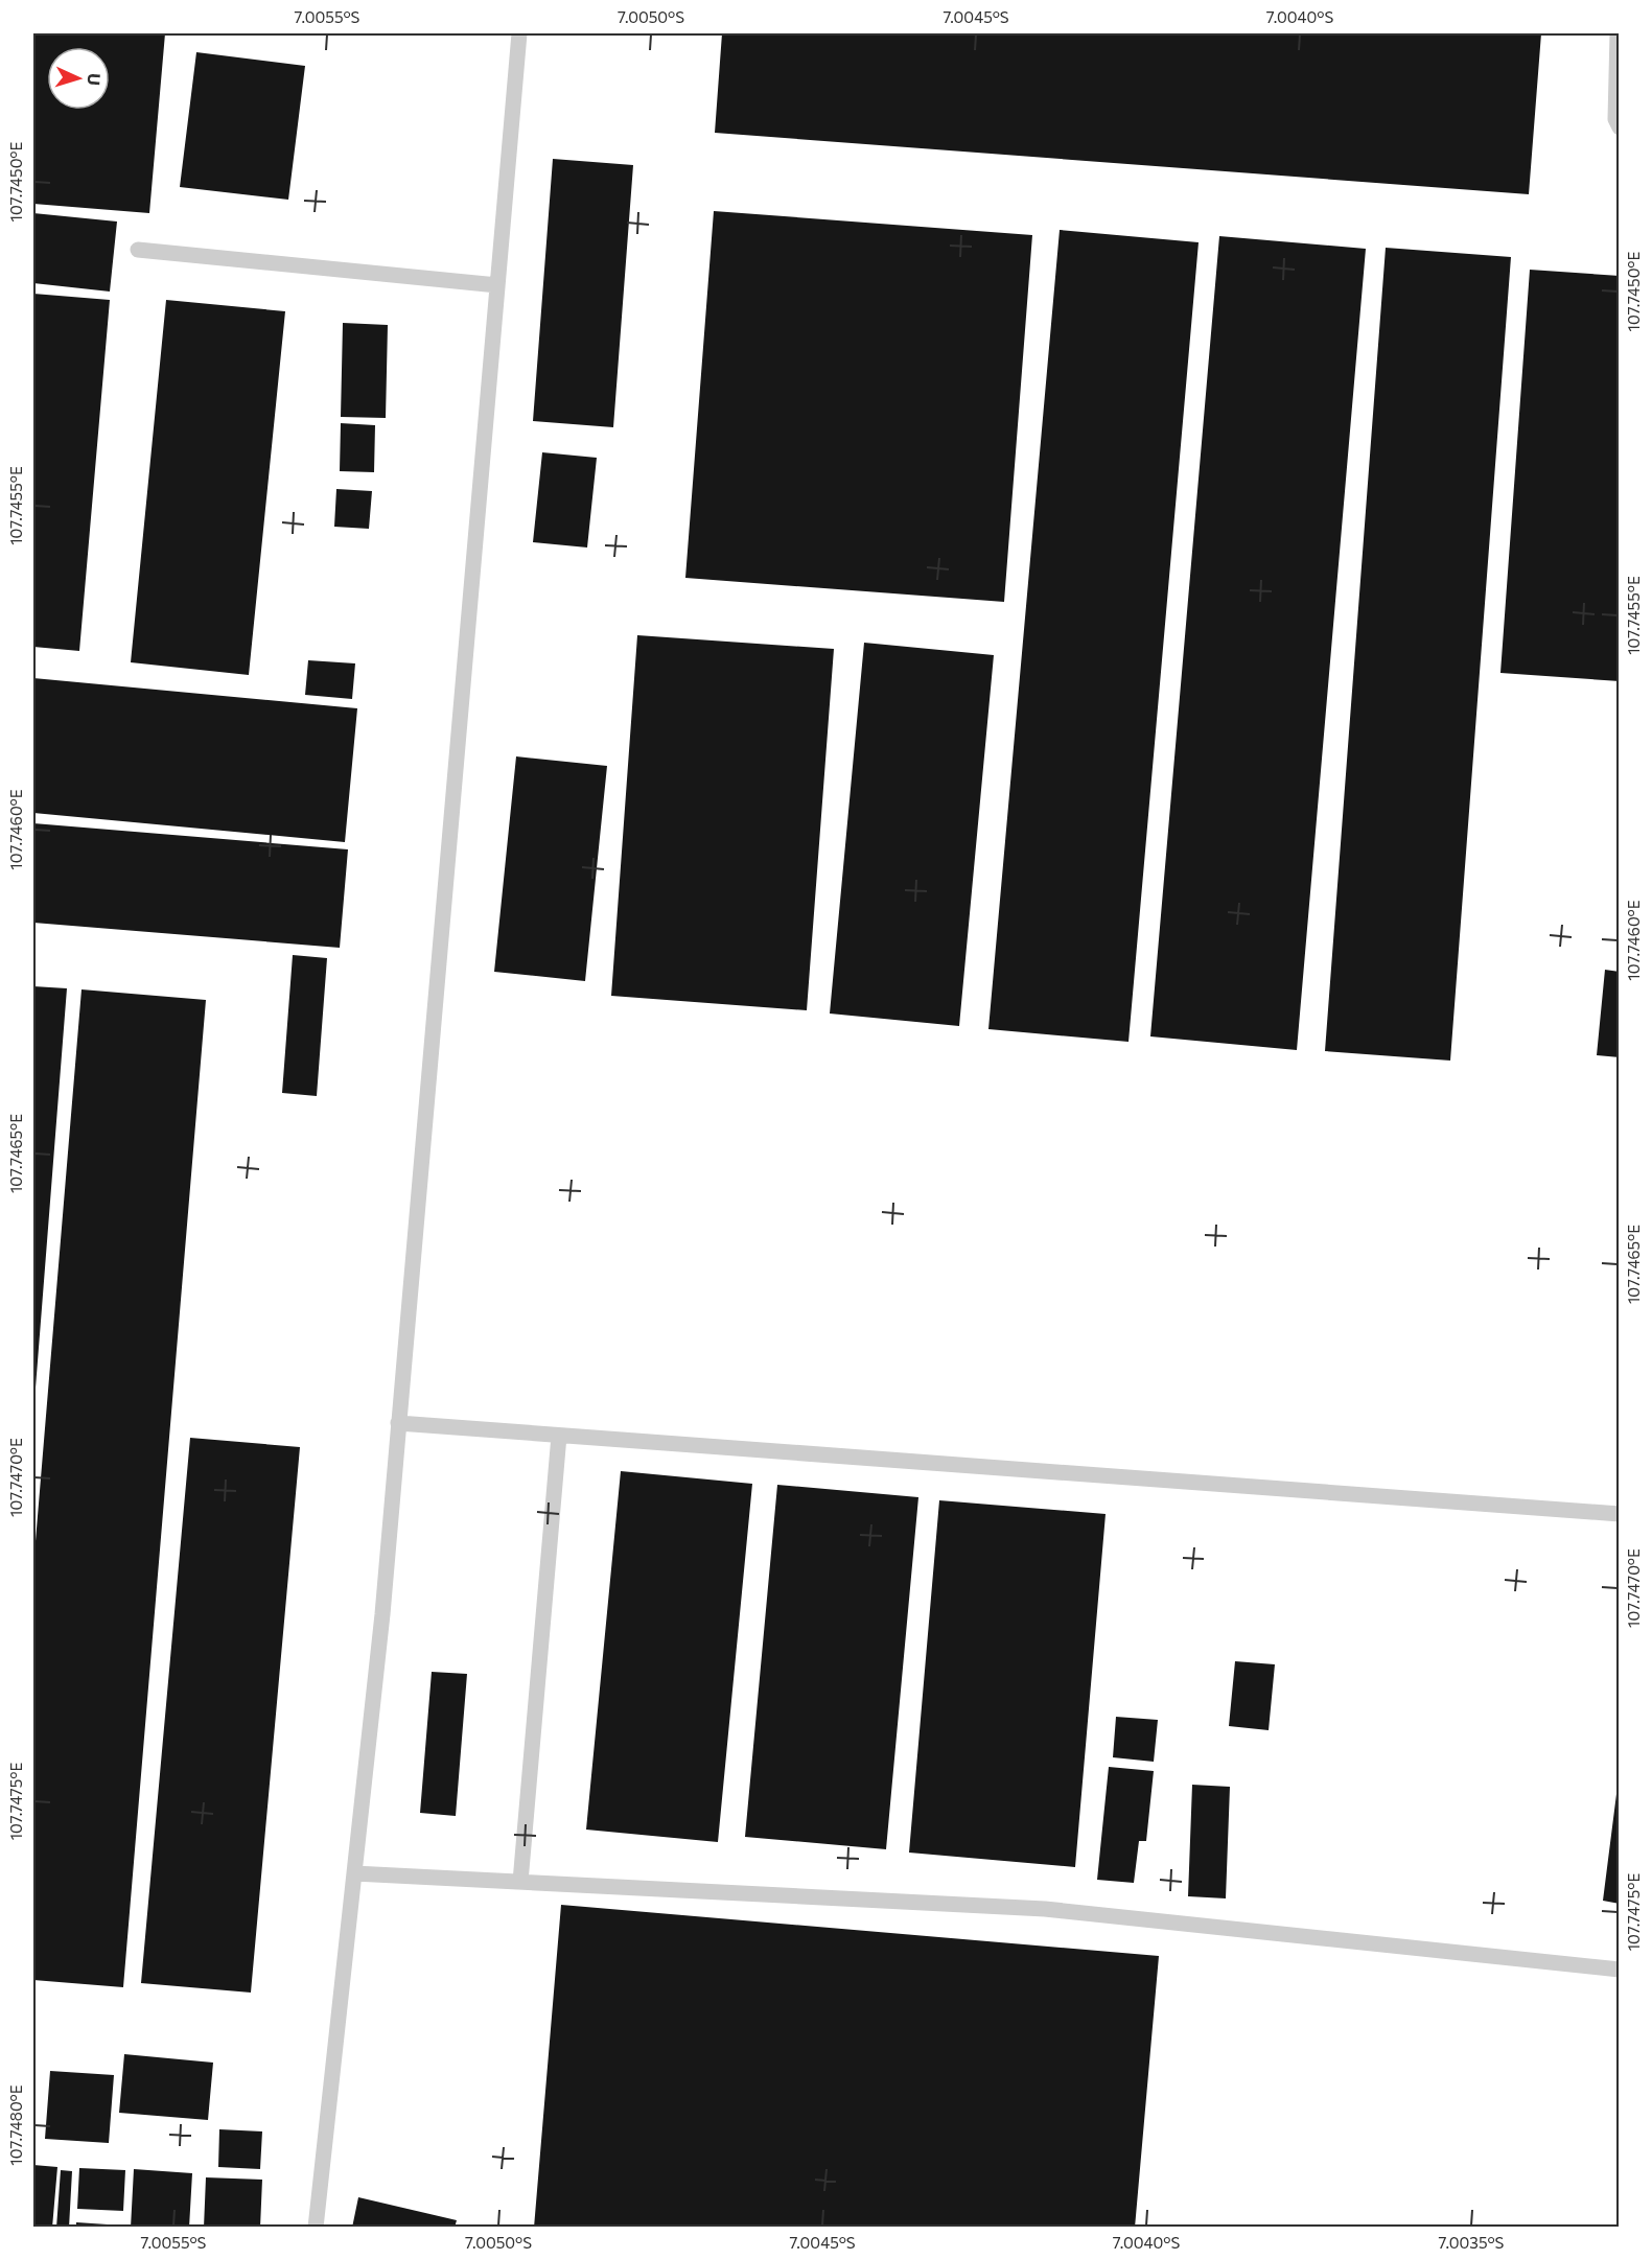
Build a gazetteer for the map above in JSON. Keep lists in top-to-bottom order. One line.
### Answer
{"north":"right","coordinates":["7.0055°S","7.0050°S","7.0045°S","7.0040°S","107.7450°E","107.7455°E","107.7460°E","107.7465°E","107.7470°E","107.7475°E","107.7480°E","7.0035°S"]}
